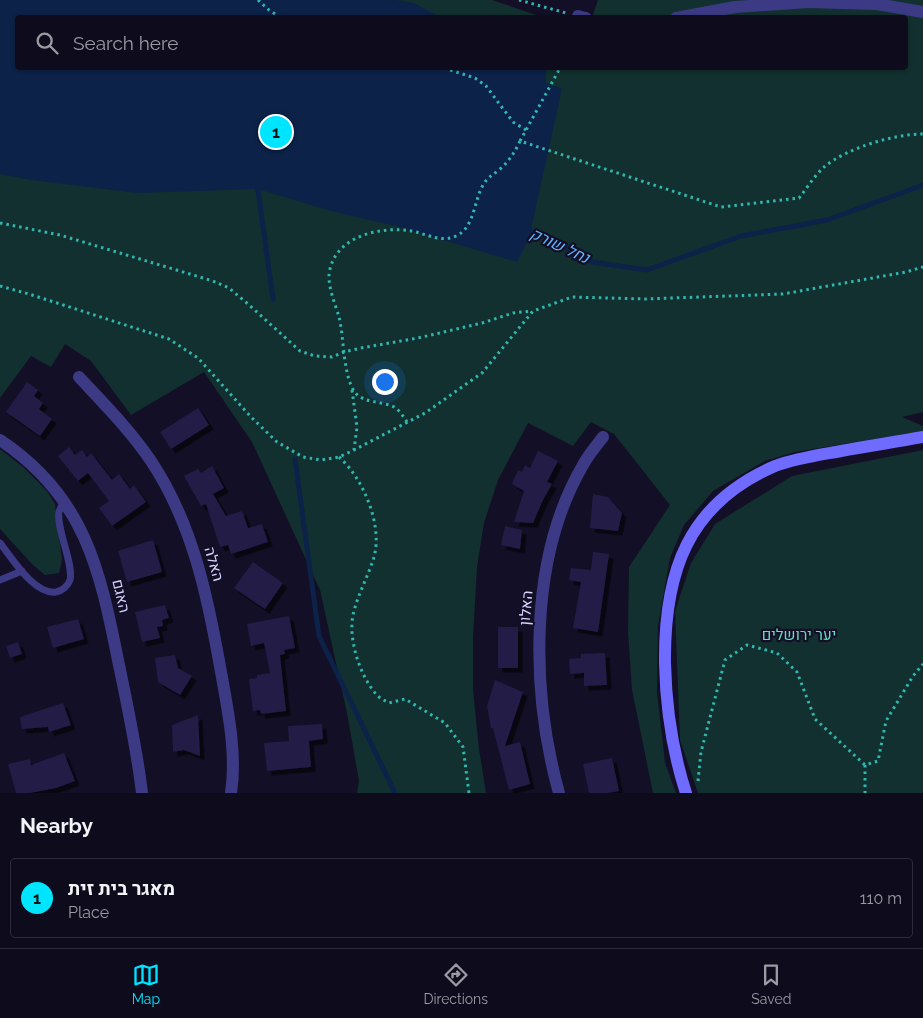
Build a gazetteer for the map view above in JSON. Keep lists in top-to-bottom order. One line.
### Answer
{"streets":{"street":["האלה","האגם","האלון"]},"water":["נחל שורק"],"parks":["יער ירושלים"],"page":{"search":"Search here","pins":"1","heading":"Nearby","list":[{"mark":"1","name":"מאגר בית זית","note":"Place","value":"110 m"}],"nav":["Map","Directions","Saved"]}}
